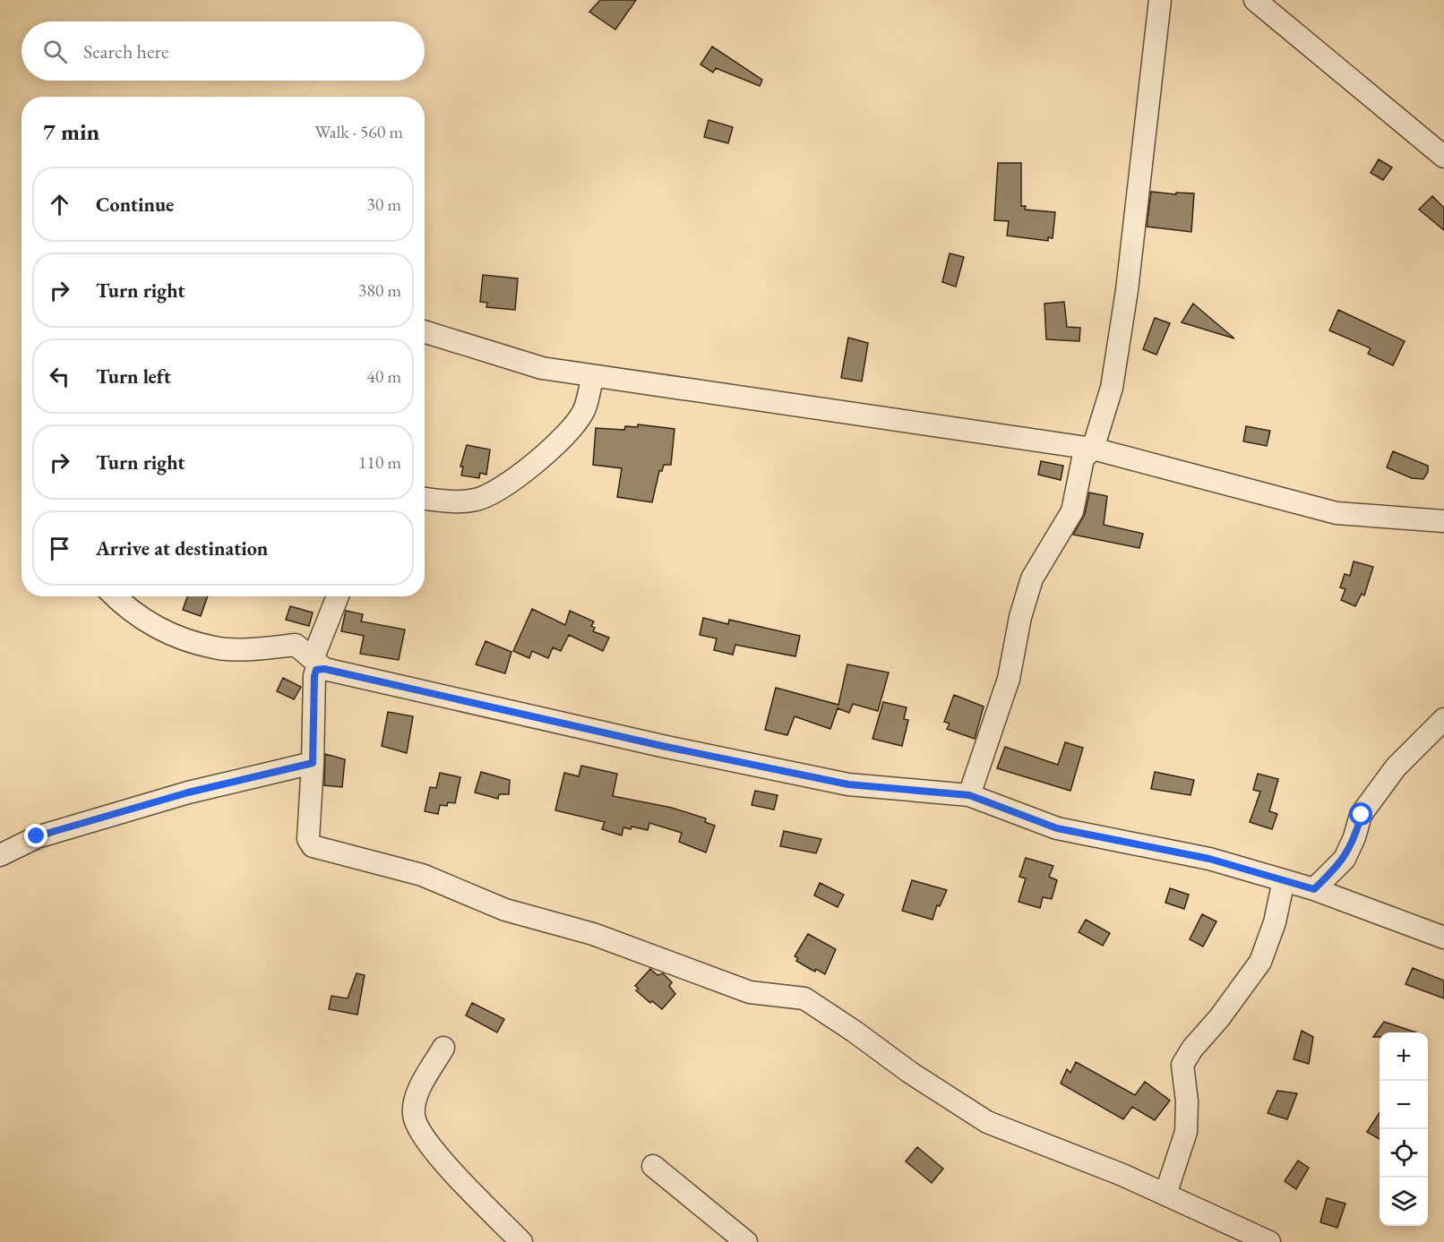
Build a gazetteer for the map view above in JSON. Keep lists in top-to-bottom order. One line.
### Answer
{"page":{"search":"Search here","heading":["7 min","Walk · 560 m"],"list":[["Continue","30 m"],["Turn right","380 m"],["Turn left","40 m"],["Turn right","110 m"],"Arrive at destination"],"map_buttons":["+","−"]}}
